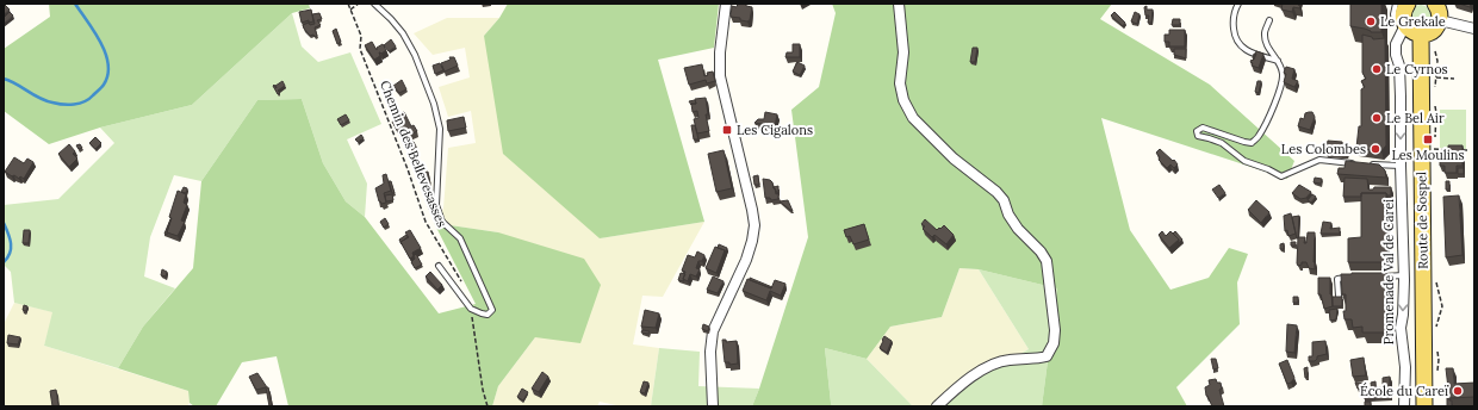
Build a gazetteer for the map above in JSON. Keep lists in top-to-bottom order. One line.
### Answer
{"streets":{"main road":["Route de Sospel"],"street":["Promenade Val de Carei"],"lane":["Chemin des Bellevesasses"]},"one_way":["Promenade Val de Carei"],"places":{"other":["Le Grekale","Le Cyrnos","Le Bel Air","Les Colombes","École du Careï"],"transit":["Les Cigalons","Les Moulins"]}}
